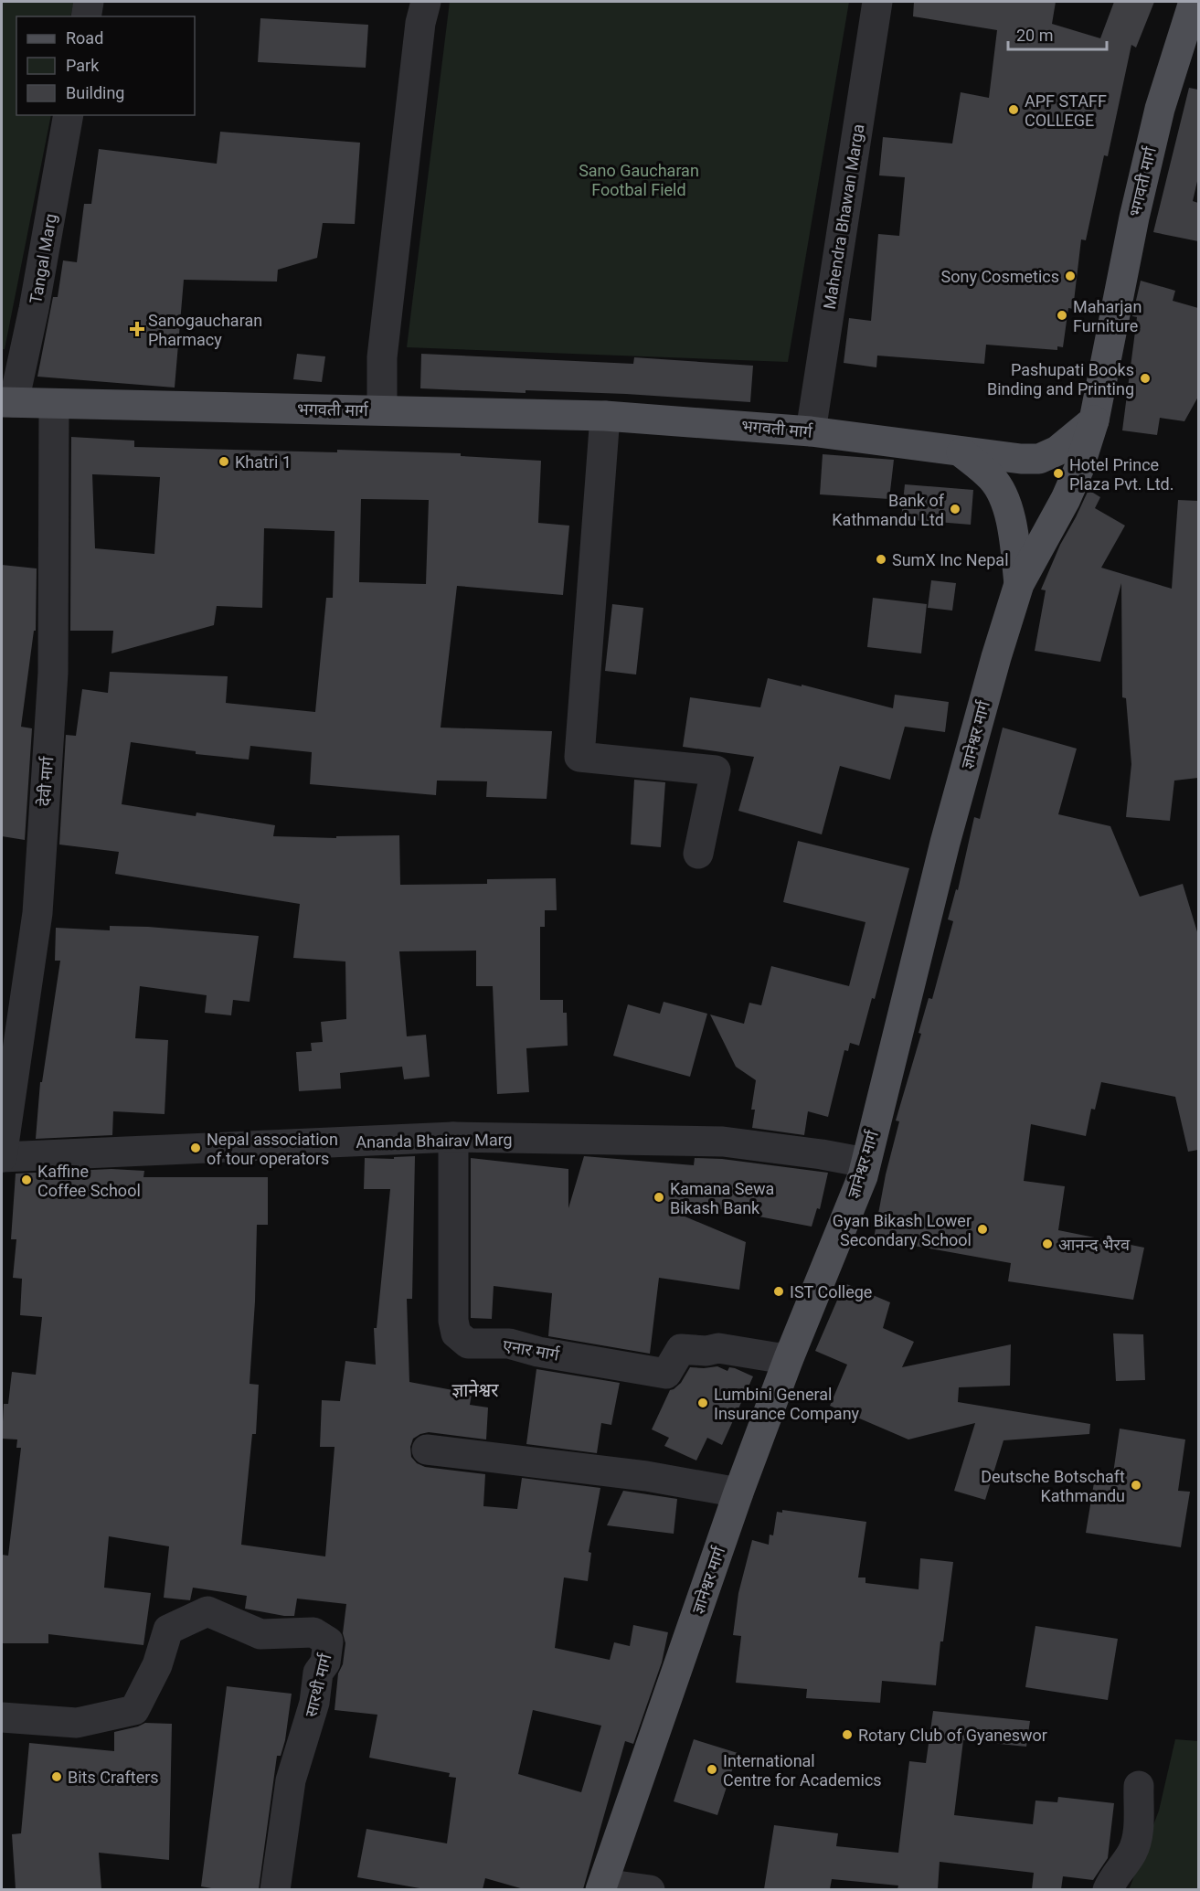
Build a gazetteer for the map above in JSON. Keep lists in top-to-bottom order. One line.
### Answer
{"streets":{"main road":["भगवती मार्ग","ज्ञानेश्वर मार्ग"],"street":["Mahendra Bhawan Marga","Tangal Marg","देवी मार्ग","Ananda Bhairav Marg","एनार मार्ग","सारथी मार्ग"]},"crossings":[["भगवती मार्ग","Mahendra Bhawan Marga"],["भगवती मार्ग","Tangal Marg"],["भगवती मार्ग","ज्ञानेश्वर मार्ग"],["भगवती मार्ग","देवी मार्ग"],["ज्ञानेश्वर मार्ग","Ananda Bhairav Marg"],["ज्ञानेश्वर मार्ग","एनार मार्ग"],["देवी मार्ग","Ananda Bhairav Marg"],["Ananda Bhairav Marg","एनार मार्ग"]],"districts":["ज्ञानेश्वर"],"parks":["Sano Gaucharan Footbal Field"],"places":{"other":["APF STAFF COLLEGE","Sony Cosmetics","Maharjan Furniture","Pashupati Books Binding and Printing","Khatri 1","Hotel Prince Plaza Pvt. Ltd.","Bank of Kathmandu Ltd","SumX Inc Nepal","Nepal association of tour operators","Kaffine Coffee School","Kamana Sewa Bikash Bank","Gyan Bikash Lower Secondary School","आनन्द भैरव","IST College","Lumbini General Insurance Company","Deutsche Botschaft Kathmandu","Rotary Club of Gyaneswor","International Centre for Academics","Bits Crafters"],"health":["Sanogaucharan Pharmacy"]},"legend":["Road","Park","Building"],"scale_bar":"20 m"}
